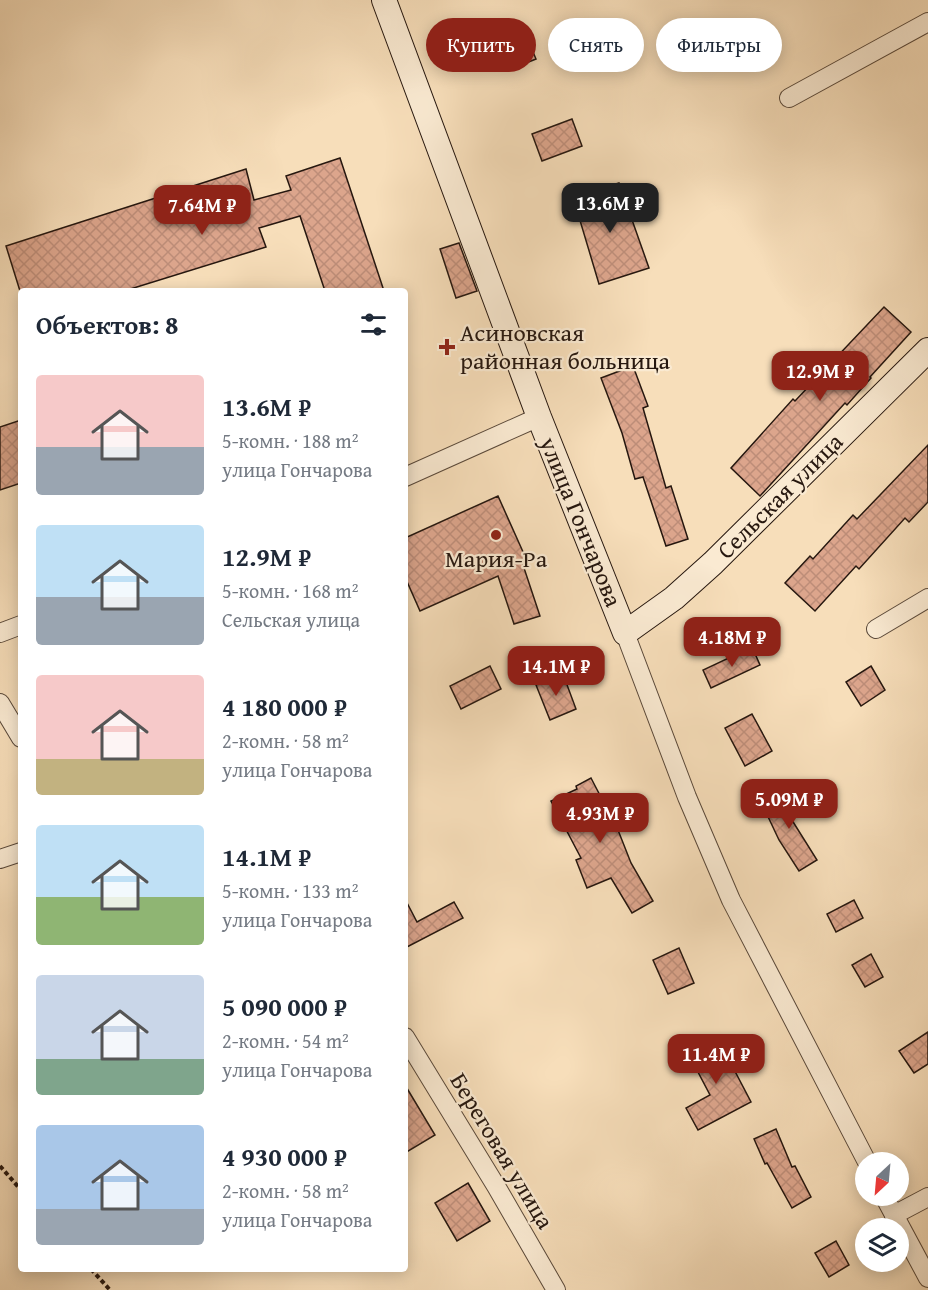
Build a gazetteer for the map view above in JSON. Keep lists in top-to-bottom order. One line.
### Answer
{"streets":{"street":["Сельская улица","улица Гончарова","Береговая улица"]},"crossings":[["Сельская улица","улица Гончарова"]],"places":{"health":["Асиновская районная больница"],"other":["Мария-Ра"]},"north":"bottom left","page":{"chip":["Купить","Снять","Фильтры"],"price":["13.6M ₽","7.64M ₽","12.9M ₽","4.18M ₽","14.1M ₽","5.09M ₽","4.93M ₽","11.4M ₽"],"heading":"Объектов: 8","list":[{"name":"13.6M ₽","note":"5-комн. · 188 m² · улица Гончарова"},{"name":"12.9M ₽","note":"5-комн. · 168 m² · Сельская улица"},{"name":"4 180 000 ₽","note":"2-комн. · 58 m² · улица Гончарова"},{"name":"14.1M ₽","note":"5-комн. · 133 m² · улица Гончарова"},{"name":"5 090 000 ₽","note":"2-комн. · 54 m² · улица Гончарова"},{"name":"4 930 000 ₽","note":"2-комн. · 58 m² · улица Гончарова"}]}}
